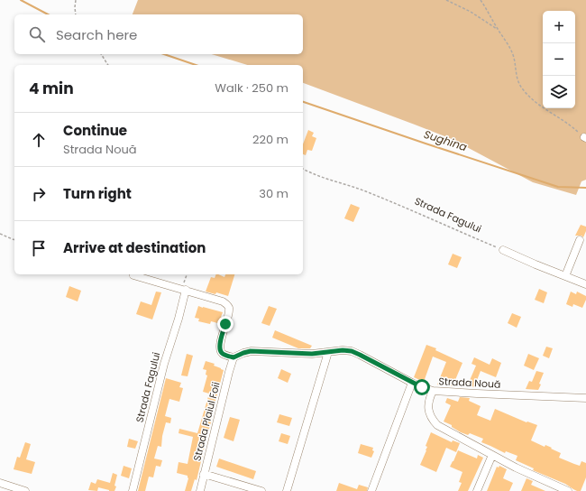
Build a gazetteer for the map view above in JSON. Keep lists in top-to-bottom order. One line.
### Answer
{"streets":{"street":["Strada Fagului","Strada Nouă","Strada Plaiul Foii"]},"crossings":[["Strada Nouă","Strada Plaiul Foii"]],"water":["Sughina"],"page":{"map_buttons":["+","−"],"search":"Search here","heading":["4 min","Walk · 250 m"],"list":[["Continue","Strada Nouă","220 m"],["Turn right","30 m"],"Arrive at destination"]}}
